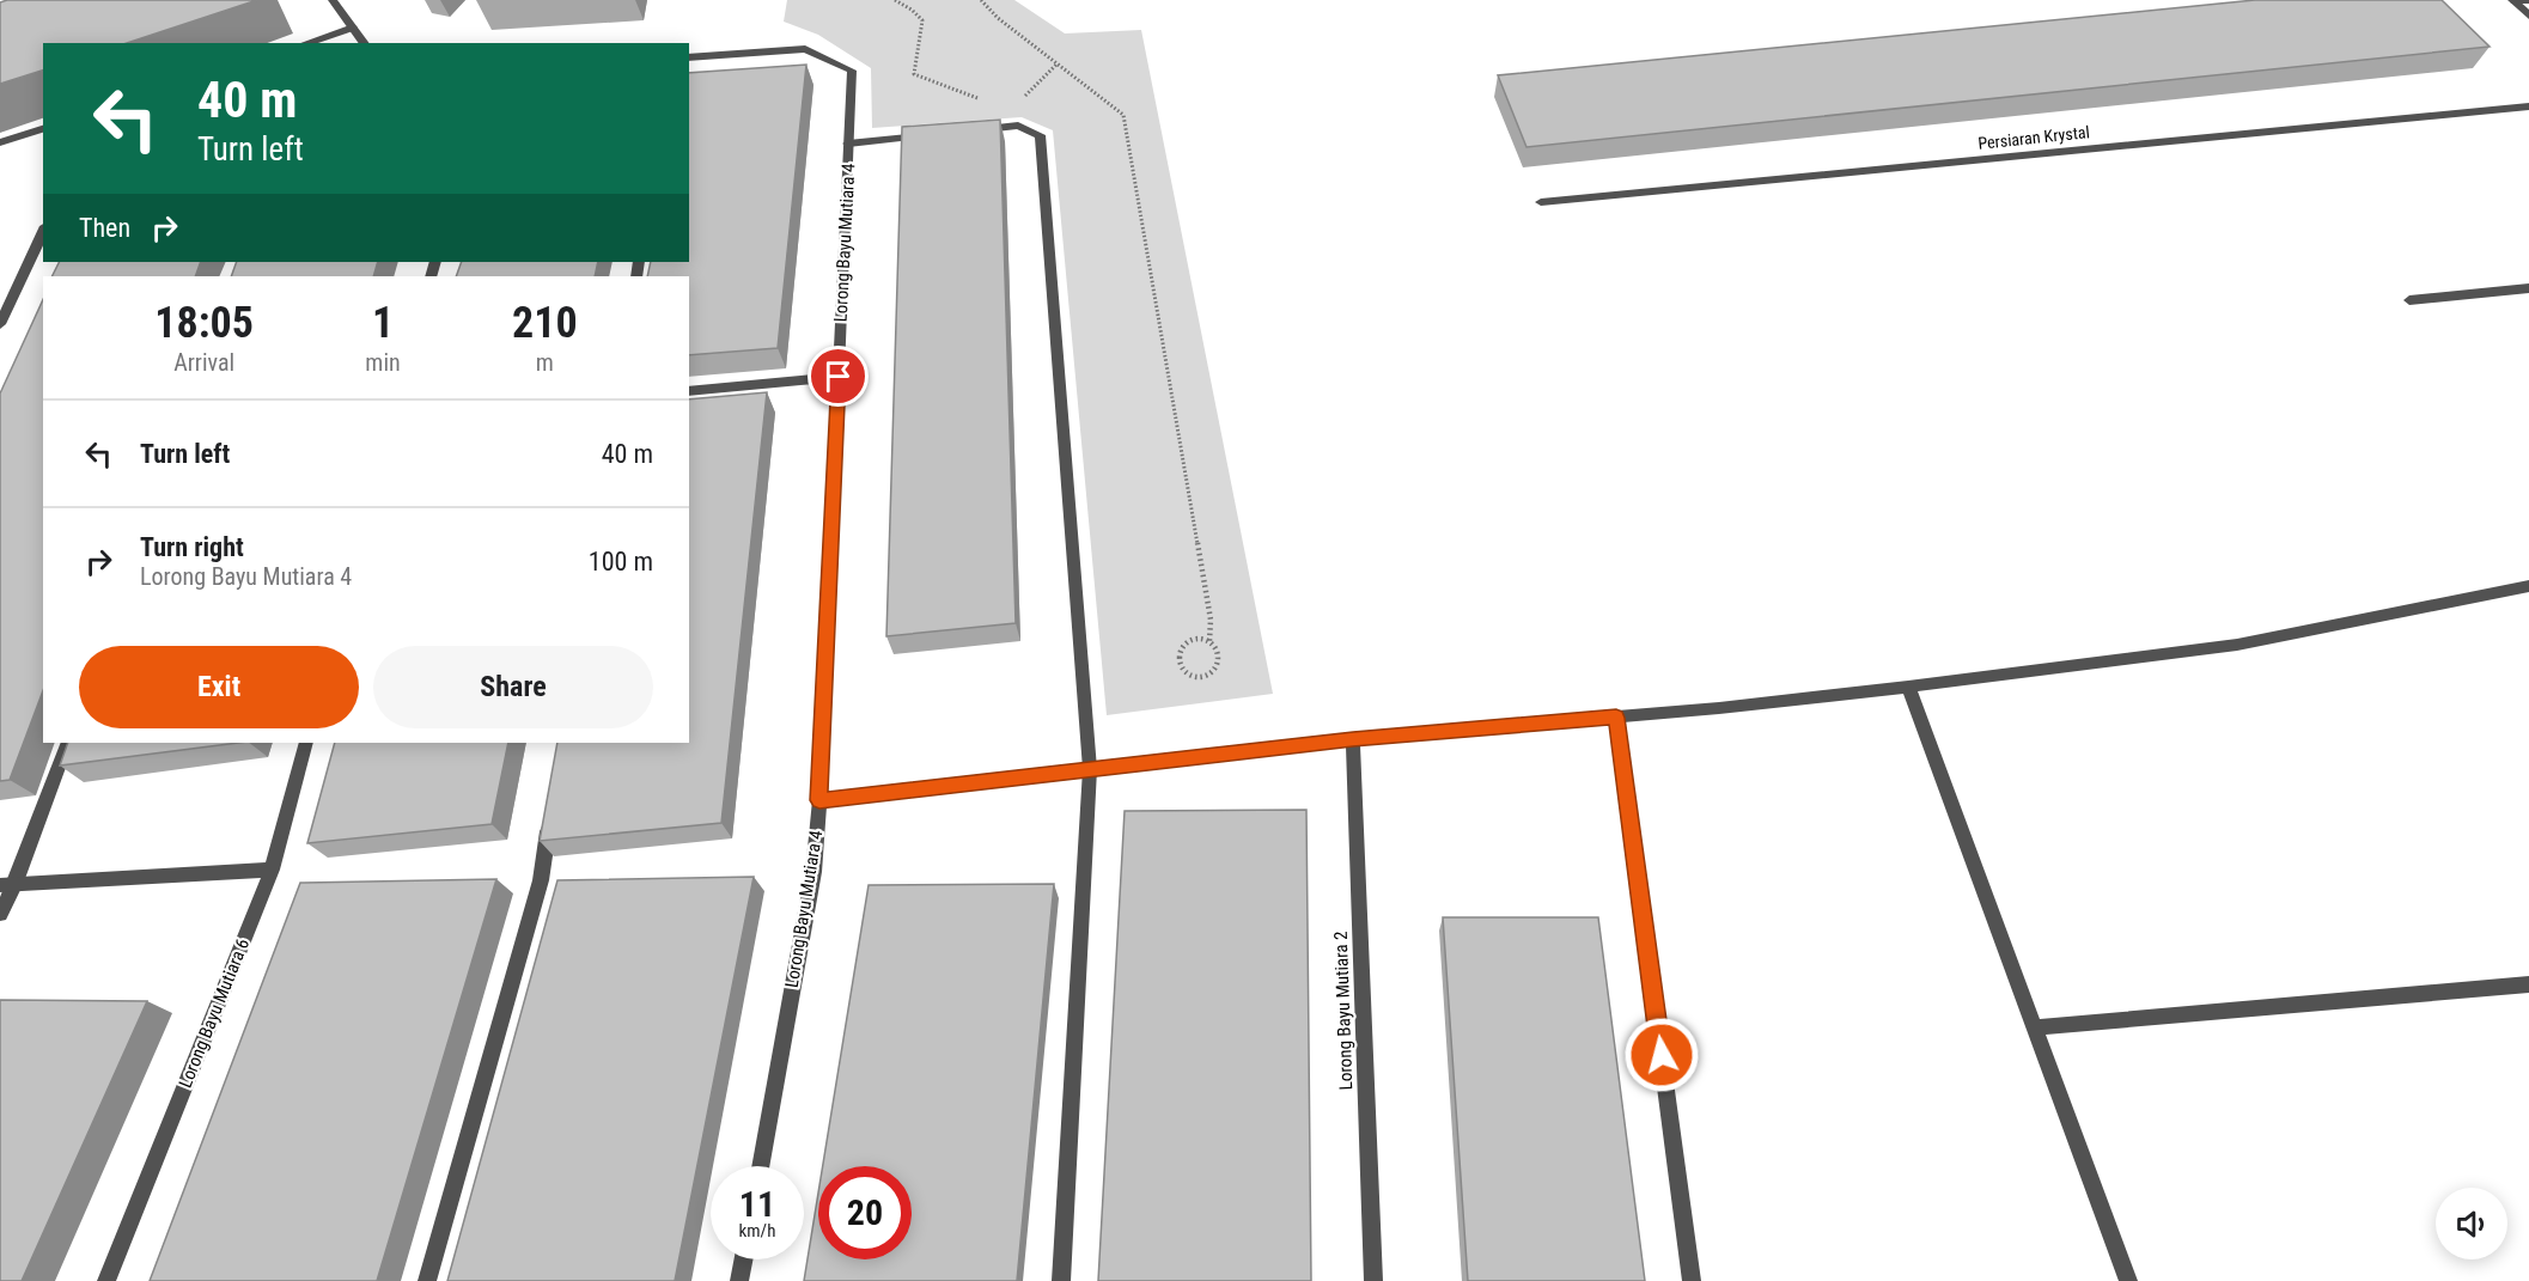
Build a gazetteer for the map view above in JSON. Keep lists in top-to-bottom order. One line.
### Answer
{"streets":{"street":["Persiaran Krystal","Lorong Bayu Mutiara 4","Lorong Bayu Mutiara 2","Lorong Bayu Mutiara 6"]},"page":{"turn":["40 m","Turn left"],"then":"Then","eta":["18:05","Arrival","1","min","210","m"],"list":[{"name":"Turn left","value":"40 m"},{"name":"Turn right","note":"Lorong Bayu Mutiara 4","value":"100 m"}],"buttons":["Exit","Share"],"speed":"11 km/h","limit":"20"}}
